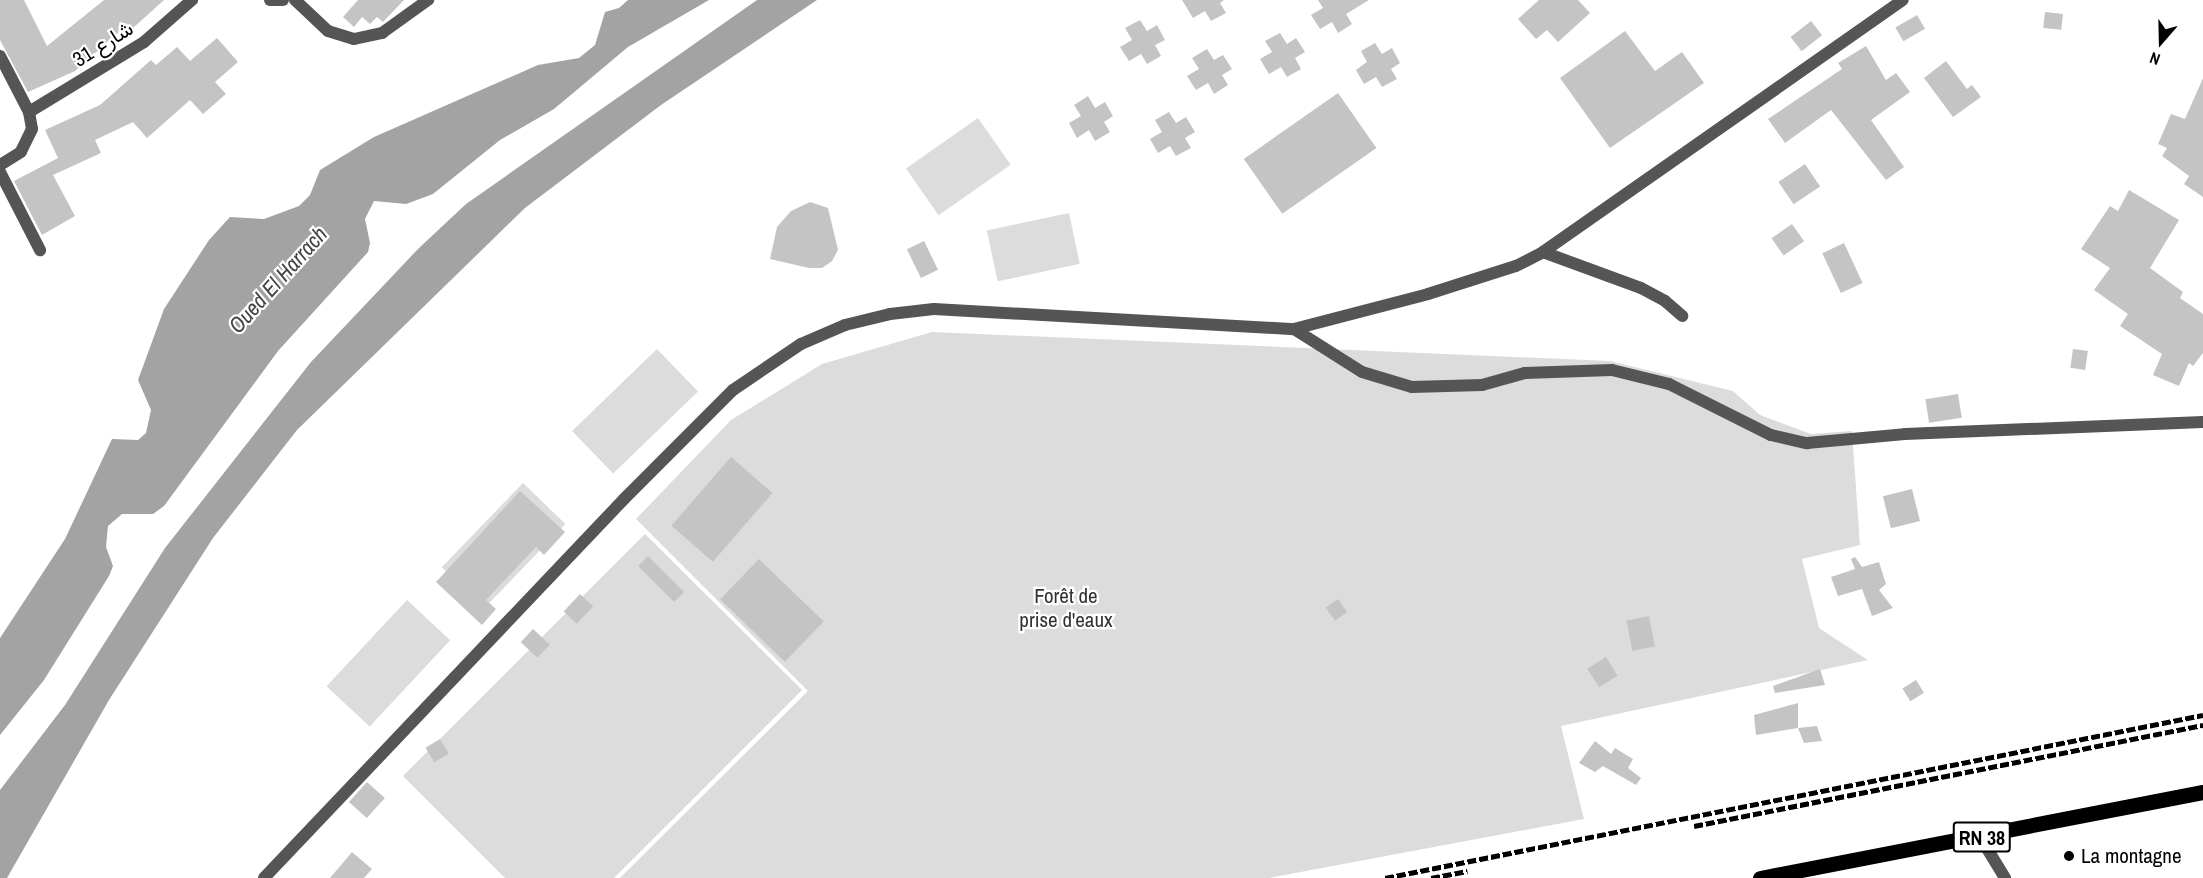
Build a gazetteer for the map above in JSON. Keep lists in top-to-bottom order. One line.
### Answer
{"streets":{"main road":["RN 38"],"street":["شارع 31"]},"water":["Oued El Harrach"],"parks":["Forêt de prise d'eaux"],"places":["La montagne"],"north":"bottom"}
